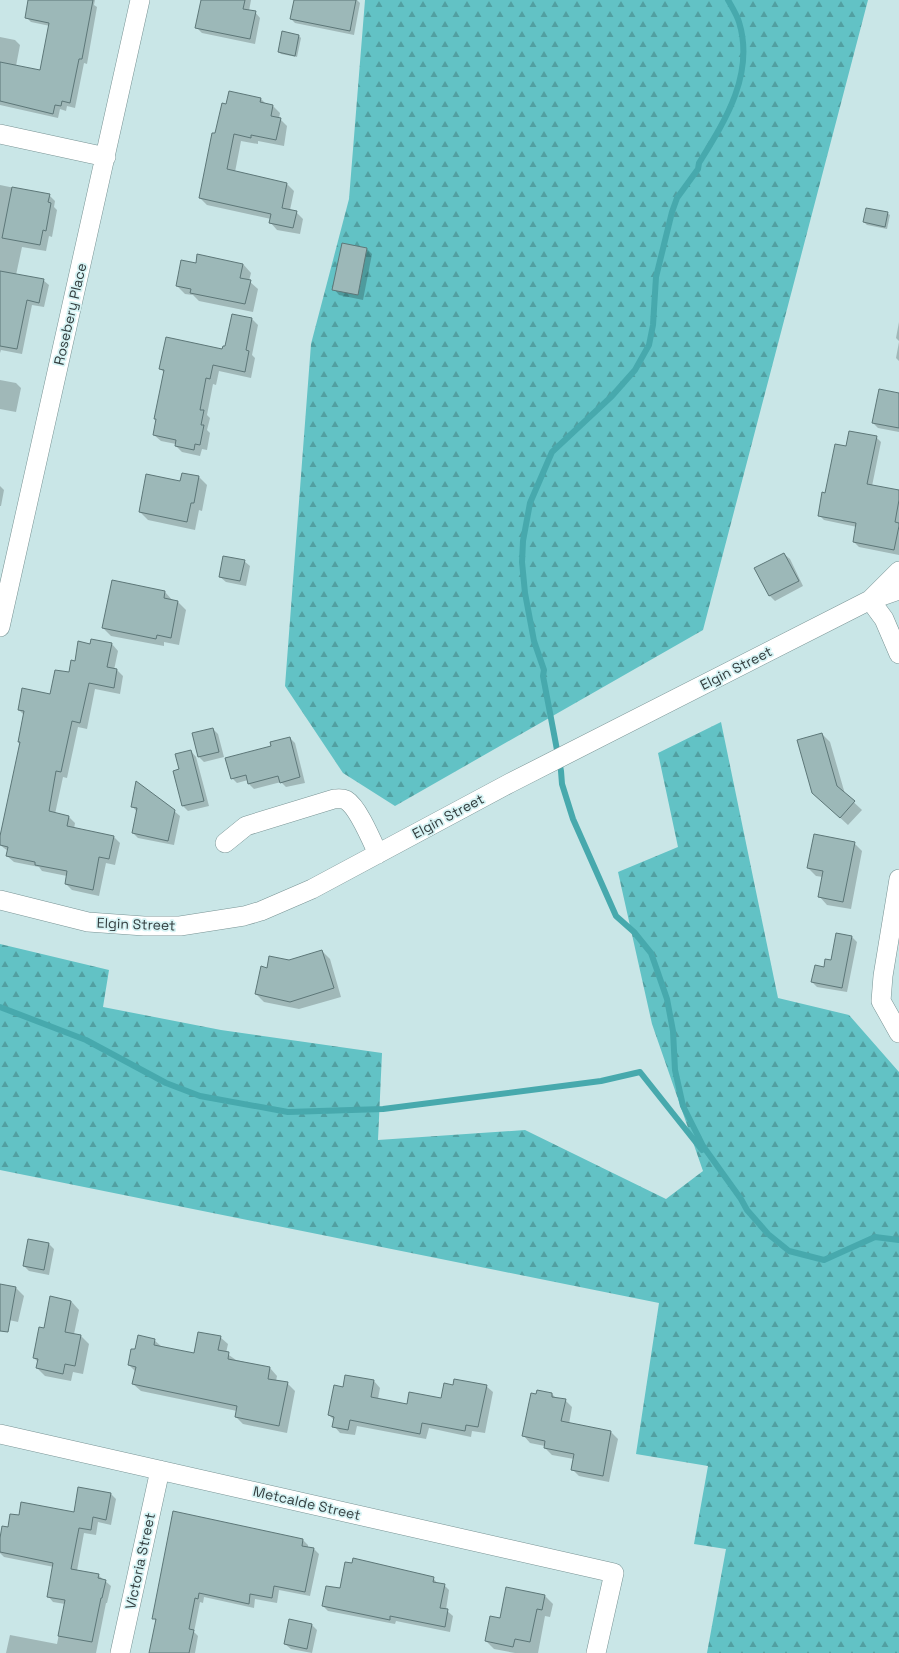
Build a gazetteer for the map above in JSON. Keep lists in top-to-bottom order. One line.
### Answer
{"streets":{"street":["Rosebery Place","Elgin Street","Metcalde Street","Victoria Street"]},"crossings":[["Metcalde Street","Victoria Street"]]}
